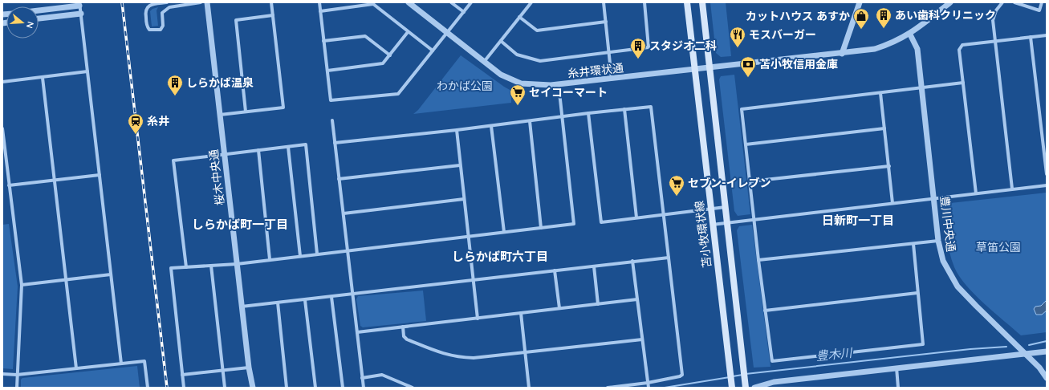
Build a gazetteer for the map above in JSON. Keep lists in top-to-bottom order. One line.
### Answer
{"streets":{"main road":["苫小牧環状線"],"street":["糸井環状通","桜木中央通","豊川中央通"]},"crossings":[["糸井環状通","豊川中央通"],["糸井環状通","苫小牧環状線"]],"districts":["日新町一丁目","しらかば町一丁目","しらかば町六丁目"],"water":["豊木川"],"parks":["わかば公園","草笛公園"],"places":{"building":["あい歯科クリニック","スタジオ二科","しらかば温泉"],"shop":["カットハウス あすか"],"restaurant":["モスバーガー"],"bank":["苫小牧信用金庫"],"supermarket":["セイコーマート","セブン-イレブン"],"station":["糸井"]},"north":"right"}
